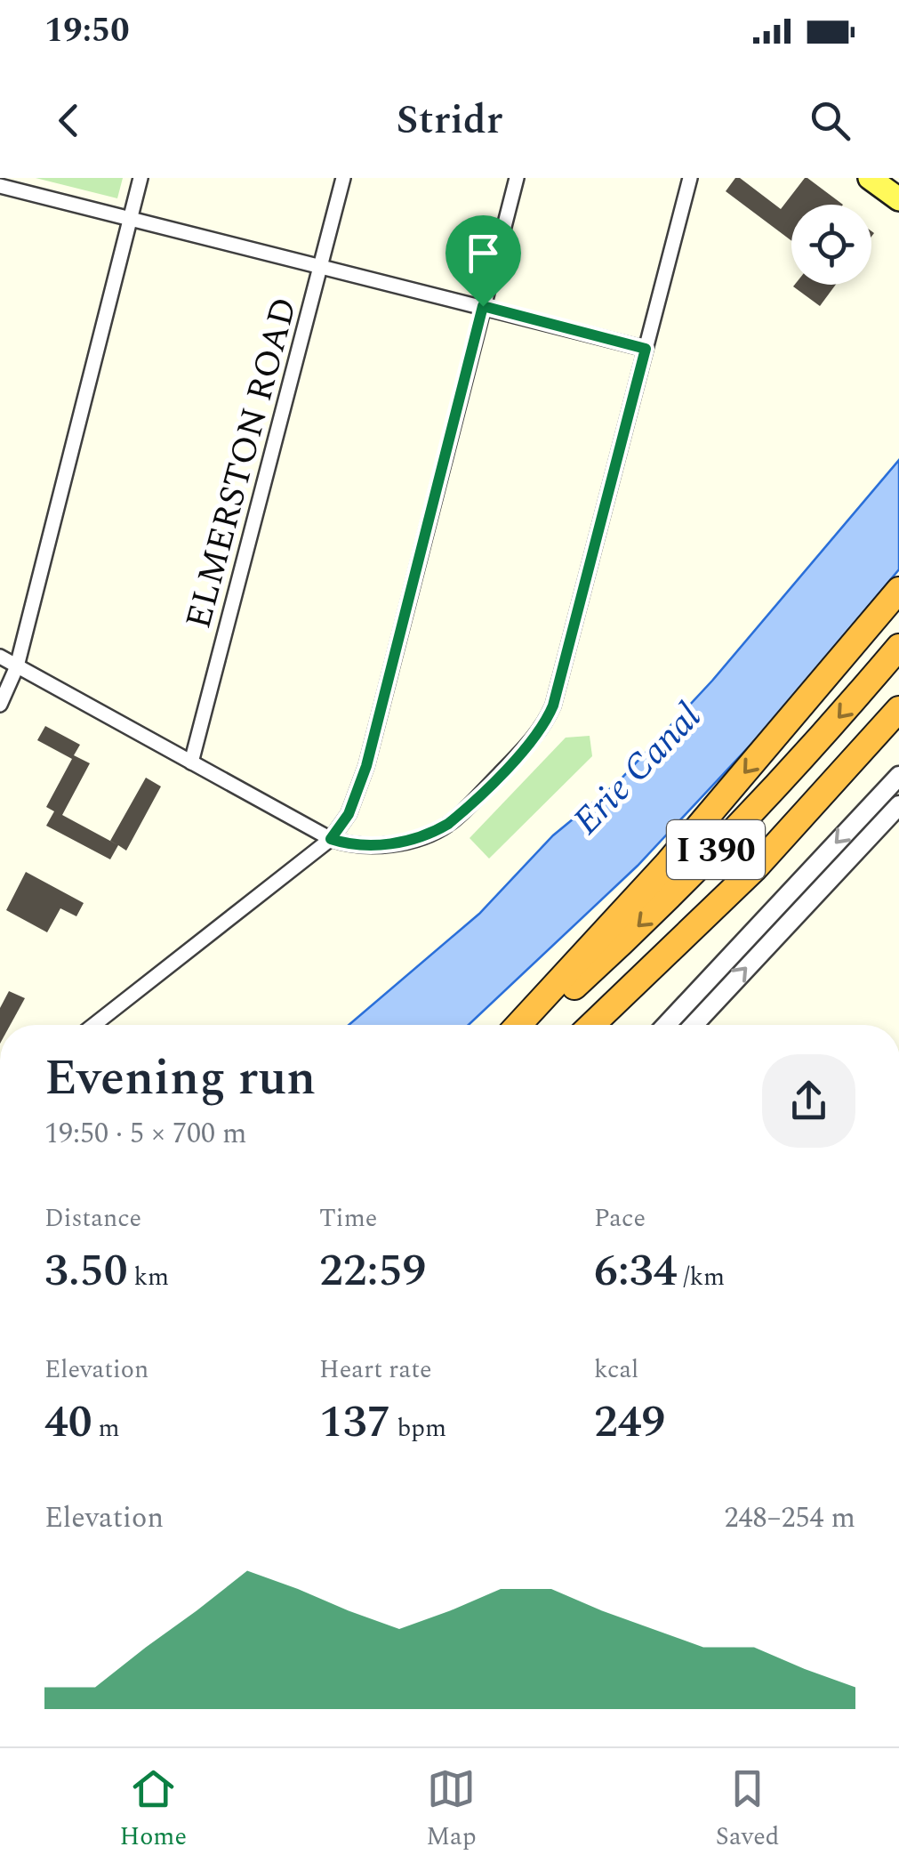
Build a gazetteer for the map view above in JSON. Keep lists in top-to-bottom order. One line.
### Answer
{"streets":{"highway":["I 390"],"street":["ELMERSTON ROAD"]},"water":["Erie Canal"],"page":{"status":"19:50","header":"Stridr","heading":["Evening run","19:50 · 5 × 700 m"],"stats":[["Distance","3.50 km"],["Time","22:59"],["Pace","6:34 /km"],["Elevation","40 m"],["Heart rate","137 bpm"],["kcal","249"]],"chart":["Elevation","248–254 m"],"tabs":["Home","Map","Saved"]}}
